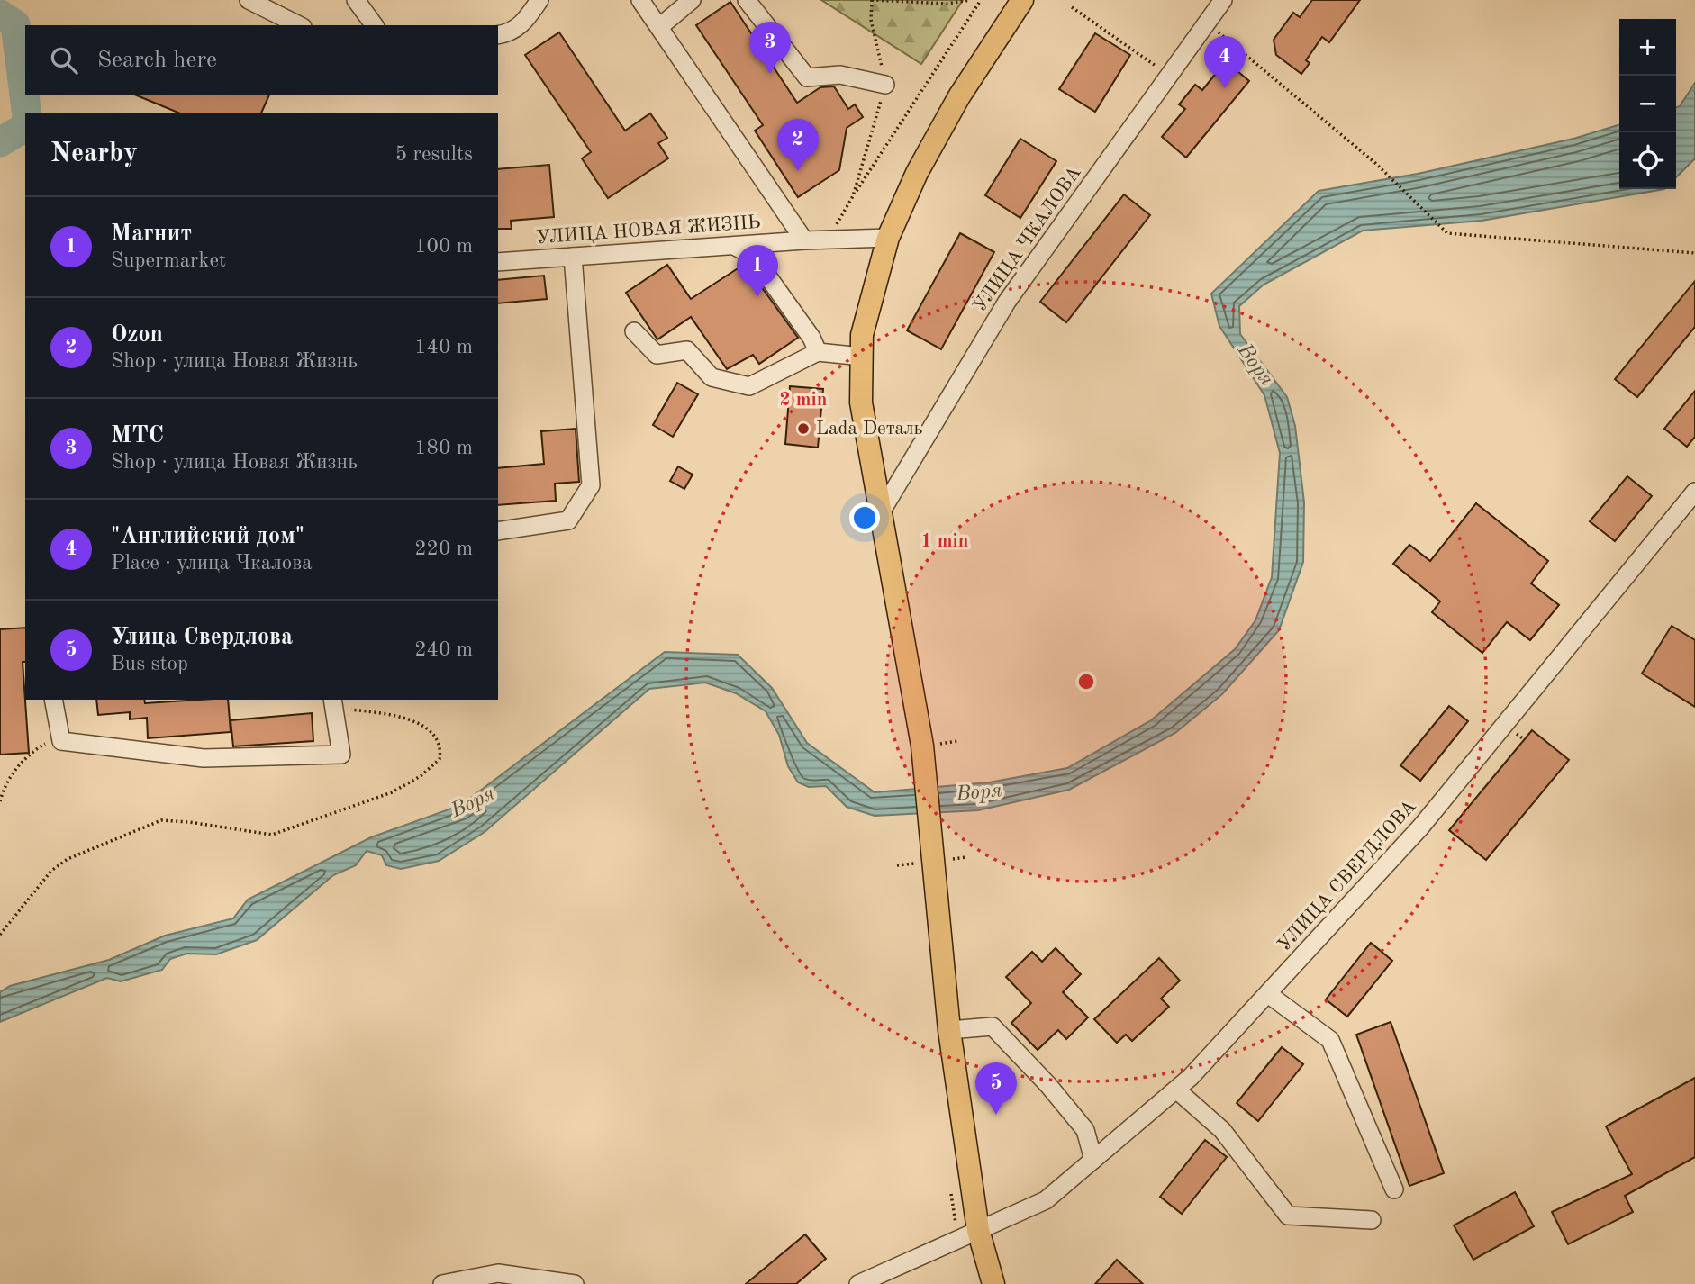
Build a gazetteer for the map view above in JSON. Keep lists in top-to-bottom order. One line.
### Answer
{"streets":{"street":["УЛИЦА НОВАЯ ЖИЗНЬ","УЛИЦА ЧКАЛОВА","УЛИЦА СВЕРДЛОВА"]},"water":["Воря"],"places":["Lada Dеталь"],"page":{"map_buttons":["+","−"],"pins":["3","4","2","1","5"],"search":"Search here","heading":["Nearby","5 results"],"list":[{"mark":"1","name":"Магнит","note":"Supermarket","value":"100 m"},{"mark":"2","name":"Ozon","note":"Shop · улица Новая Жизнь","value":"140 m"},{"mark":"3","name":"МТС","note":"Shop · улица Новая Жизнь","value":"180 m"},{"mark":"4","name":"\"Английский дом\"","note":"Place · улица Чкалова","value":"220 m"},{"mark":"5","name":"Улица Свердлова","note":"Bus stop","value":"240 m"}]},"rings":["2 min","1 min"]}
